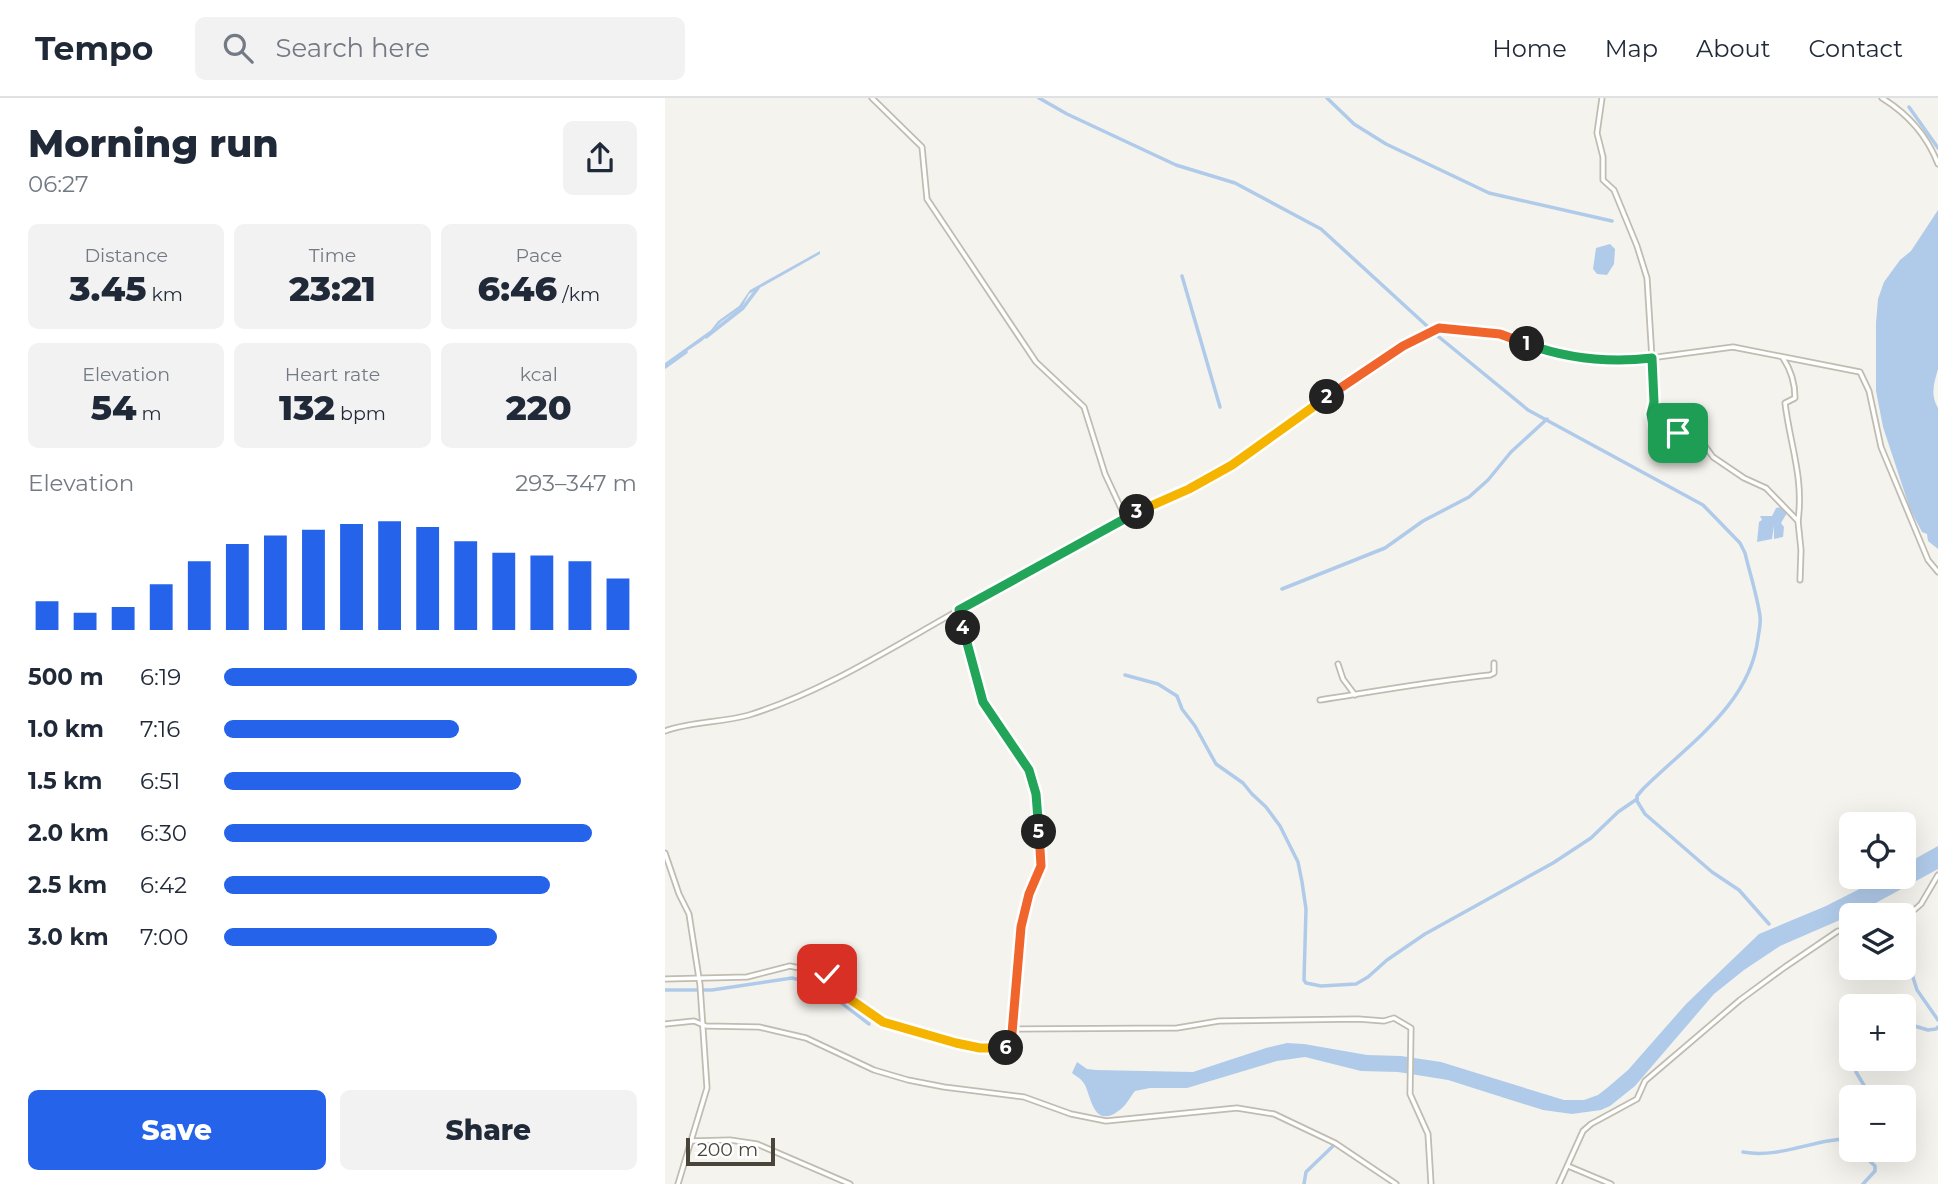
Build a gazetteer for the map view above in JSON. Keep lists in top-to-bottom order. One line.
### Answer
{"scale_bar":"200 m","page":{"header":"Tempo","search":"Search here","nav":["Home","Map","About","Contact"],"heading":["Morning run","06:27"],"stats":[["Distance","3.45 km"],["Time","23:21"],["Pace","6:46 /km"],["Elevation","54 m"],["Heart rate","132 bpm"],["kcal","220"]],"pins":["1","2","3","4","5","6"],"chart":["Elevation","293–347 m"],"list":[{"name":"500 m","note":"6:19"},{"name":"1.0 km","note":"7:16"},{"name":"1.5 km","note":"6:51"},{"name":"2.0 km","note":"6:30"},{"name":"2.5 km","note":"6:42"},{"name":"3.0 km","note":"7:00"}],"map_buttons":["+","−"],"buttons":["Save","Share"],"scale":"200 m"}}
